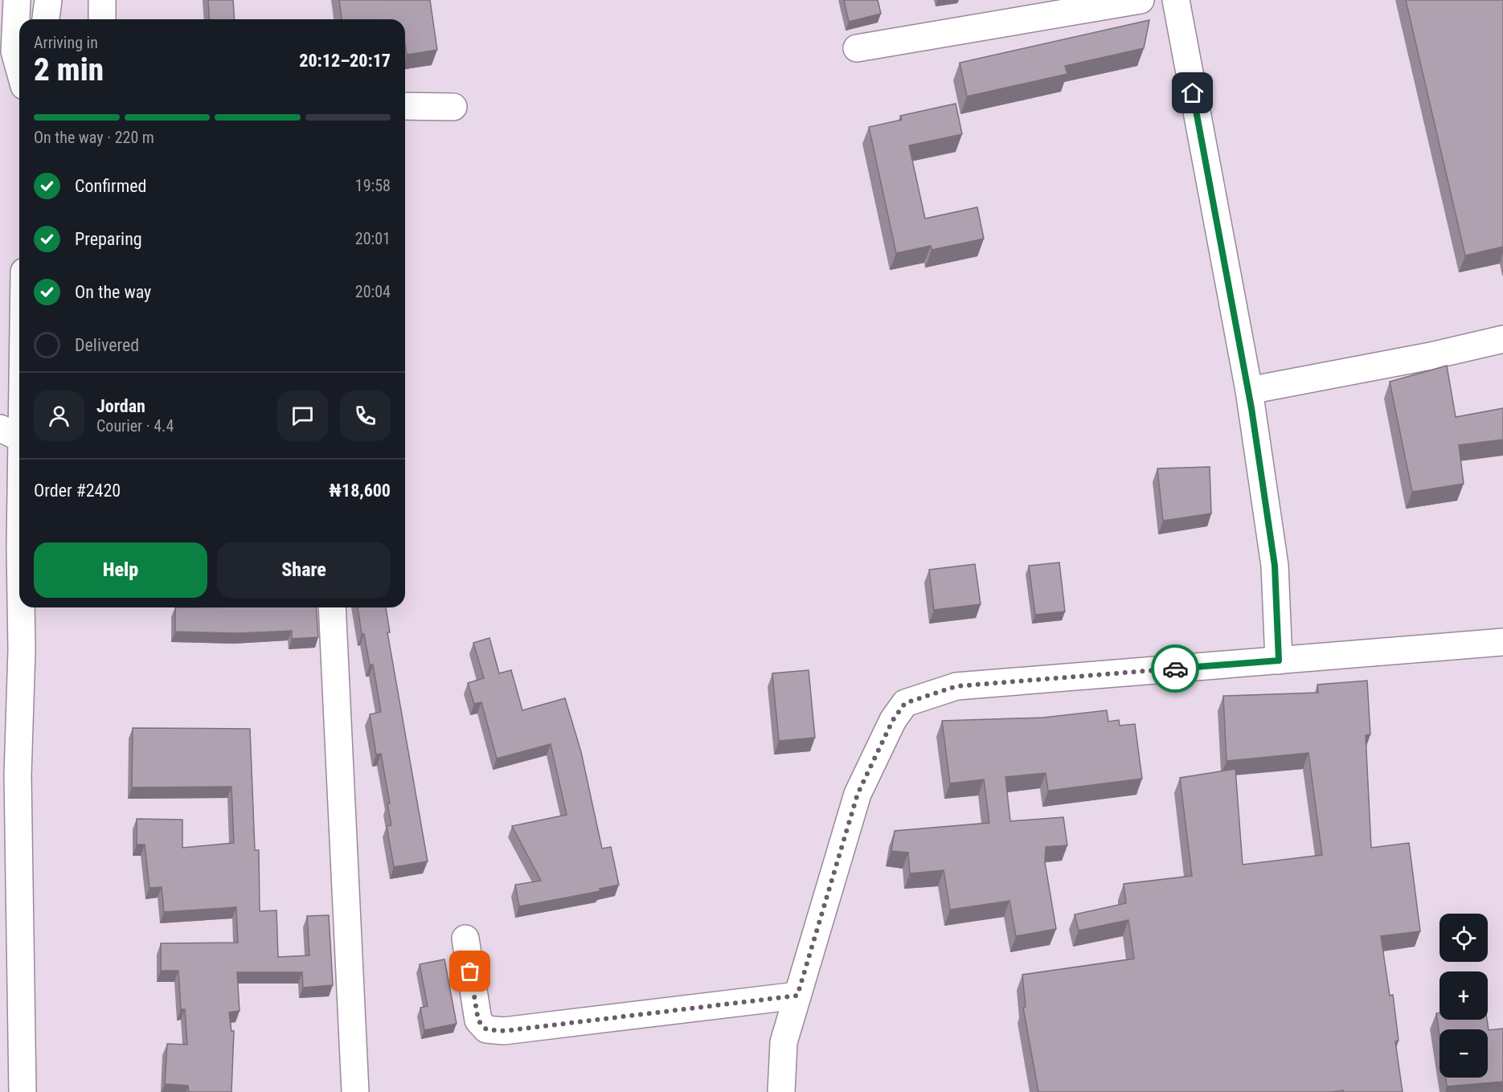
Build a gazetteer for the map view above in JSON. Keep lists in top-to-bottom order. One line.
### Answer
{"page":{"heading":["2 min","Arriving in","20:12–20:17"],"panel":["Jordan","Courier · 4.4","Order #2420","₦18,600"],"bar":"On the way · 220 m","list":[["Confirmed","19:58"],["Preparing","20:01"],["On the way","20:04"],"Delivered"],"buttons":["Help","Share"],"map_buttons":["+","−"]}}
